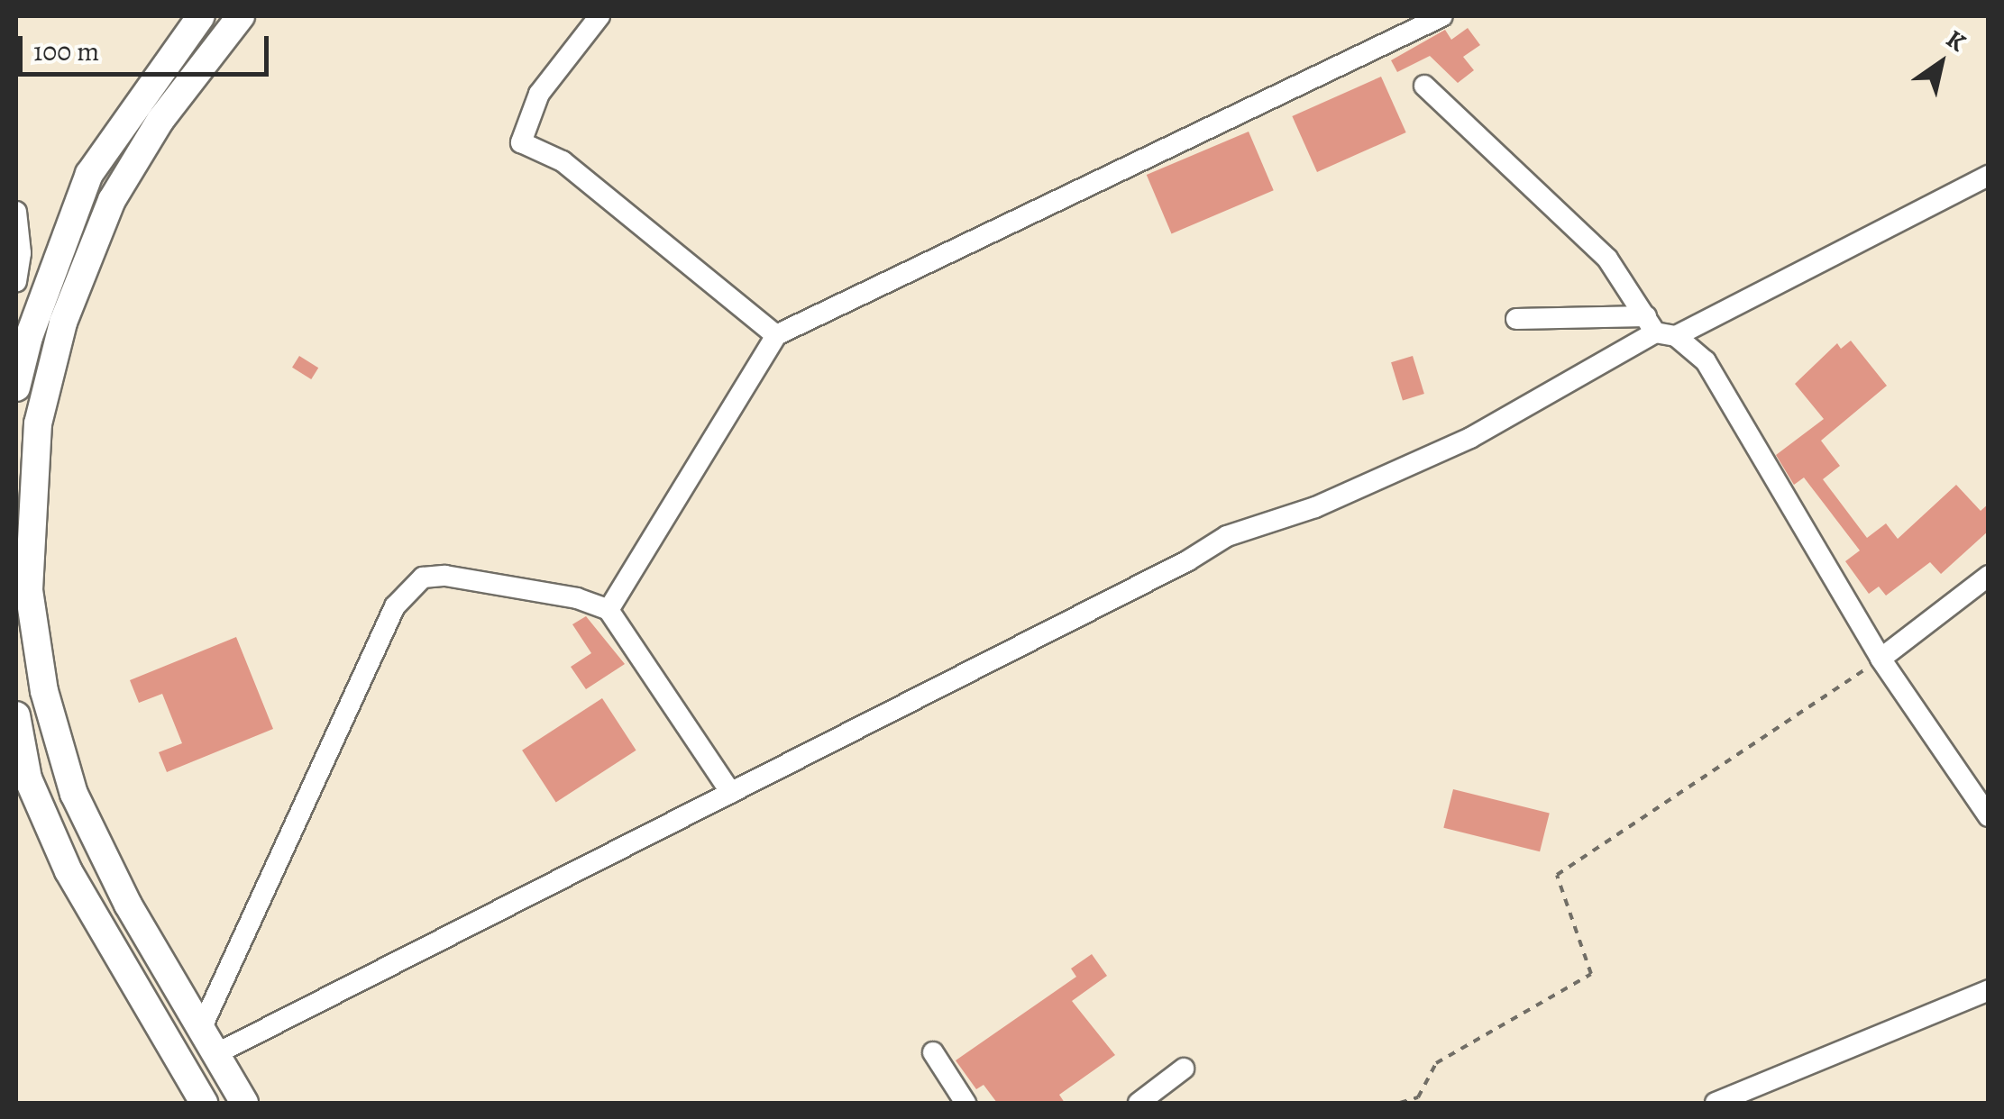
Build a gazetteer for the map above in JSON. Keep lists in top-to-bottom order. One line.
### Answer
{"scale_bar":"100 m","north":"top right"}
